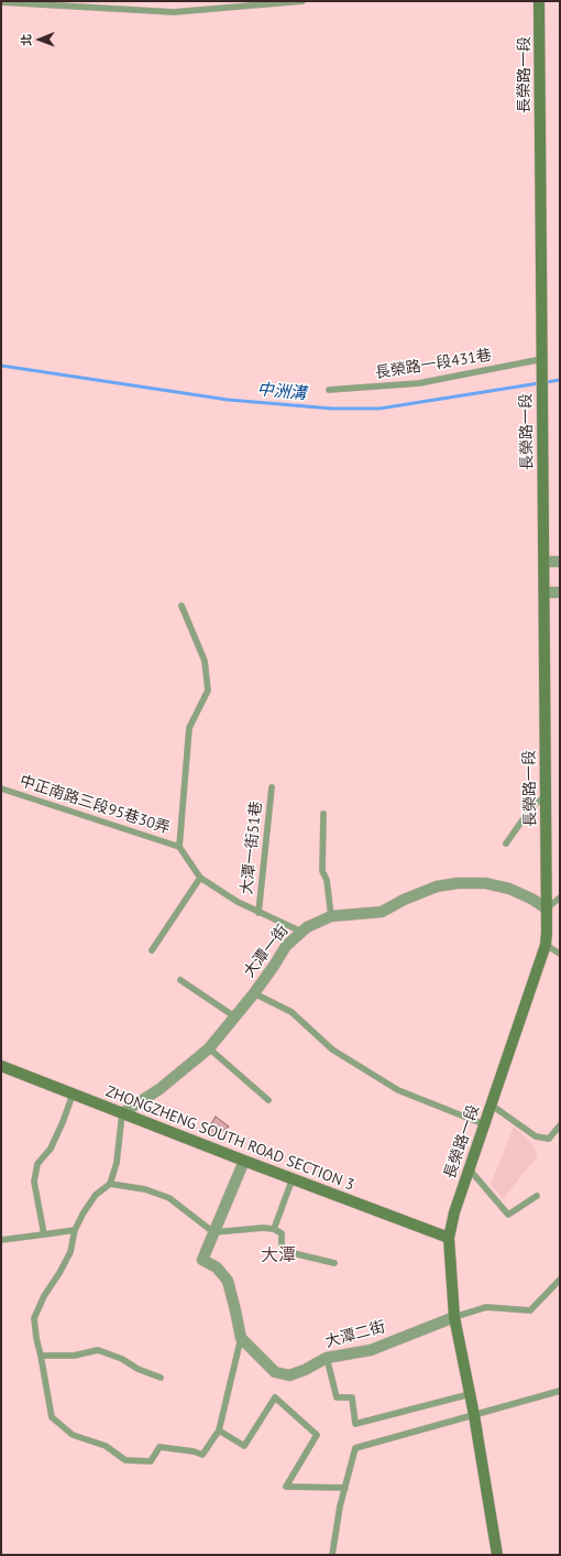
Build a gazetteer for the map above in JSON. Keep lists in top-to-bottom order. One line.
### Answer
{"streets":{"street":["長榮路一段","大潭一街","ZHONGZHENG SOUTH ROAD SECTION 3","大潭二街"],"lane":["長榮路一段431巷","中正南路三段95巷30弄","大潭一街51巷"]},"crossings":[["長榮路一段","長榮路一段431巷"],["長榮路一段","大潭一街"],["長榮路一段","ZHONGZHENG SOUTH ROAD SECTION 3"],["長榮路一段","大潭二街"],["中正南路三段95巷30弄","大潭一街51巷"],["大潭一街51巷","大潭一街"],["大潭一街","ZHONGZHENG SOUTH ROAD SECTION 3"]],"districts":["大潭"],"water":["中洲溝"],"north":"left"}
